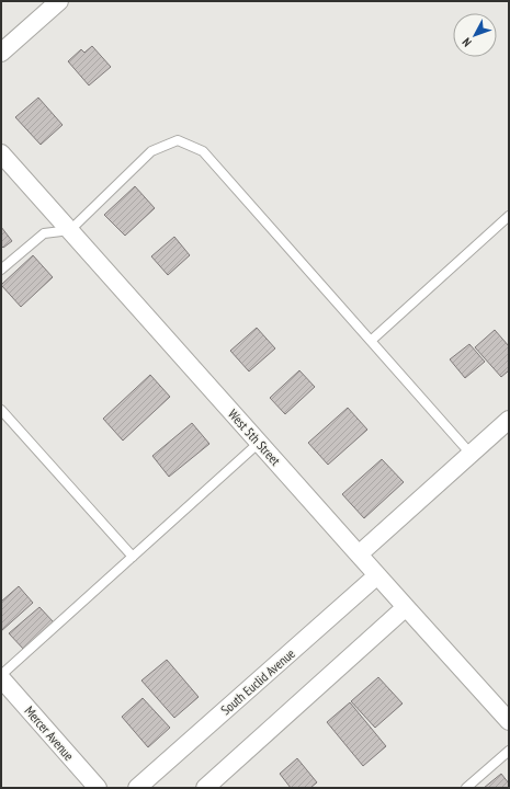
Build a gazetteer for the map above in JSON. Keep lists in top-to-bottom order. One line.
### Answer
{"streets":{"street":["West 5th Street","South Euclid Avenue","Mercer Avenue"]},"crossings":[["West 5th Street","South Euclid Avenue"]],"north":"bottom left"}
